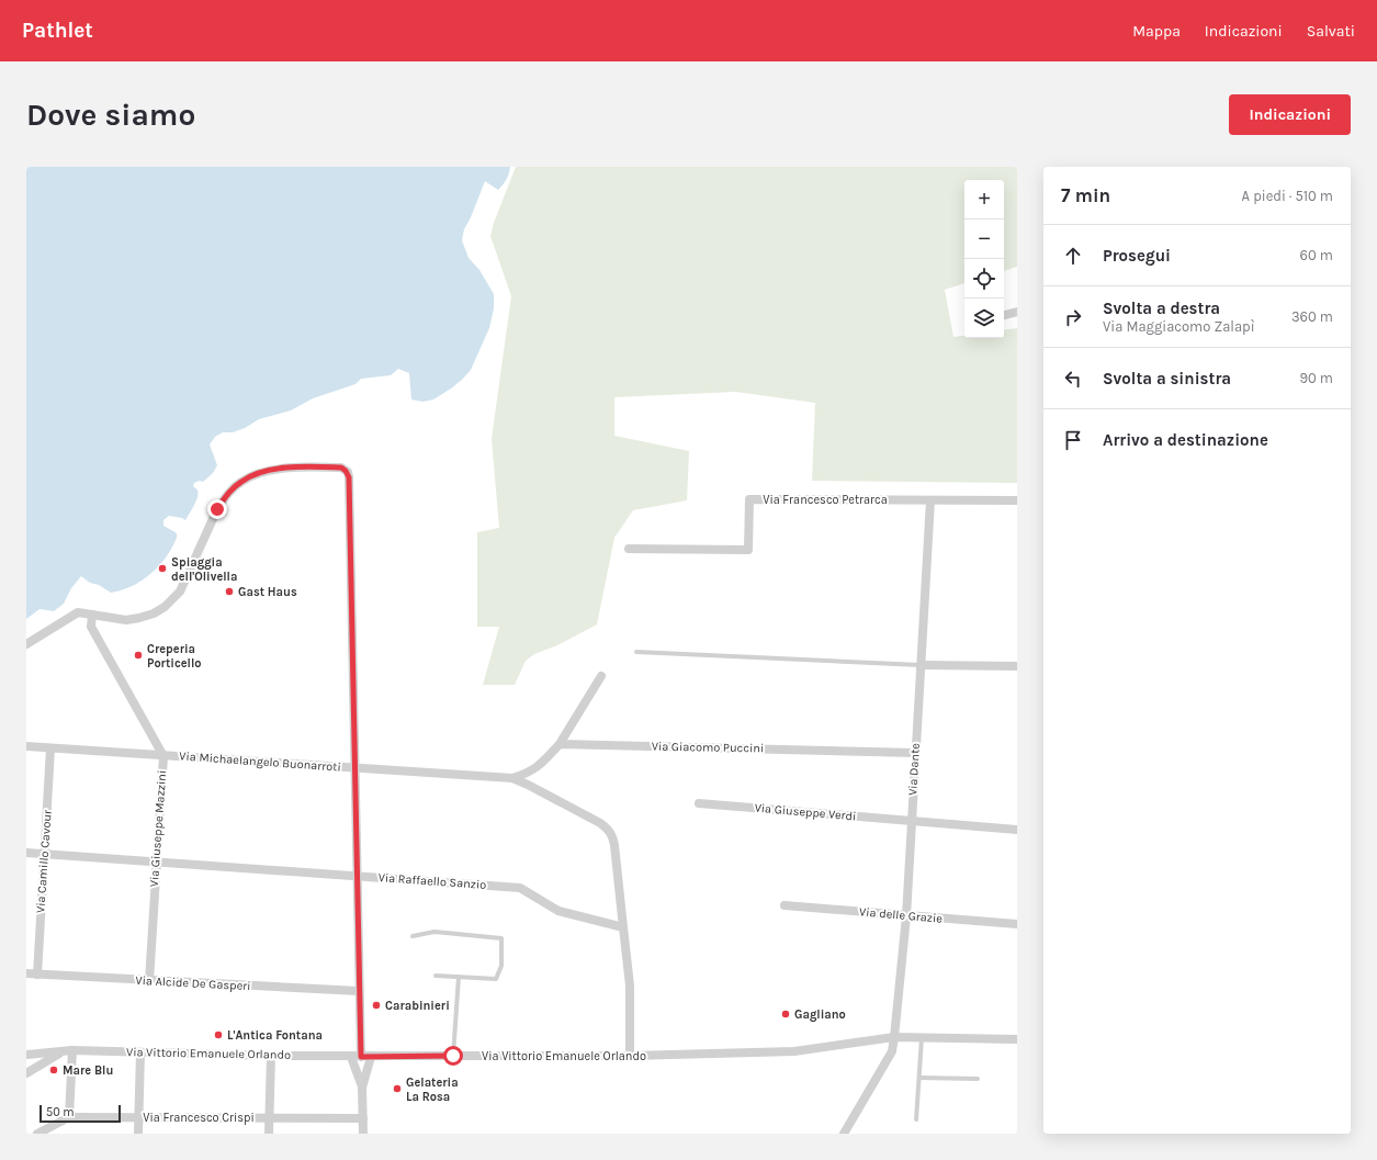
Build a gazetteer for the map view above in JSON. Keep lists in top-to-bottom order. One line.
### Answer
{"streets":{"street":["Via Francesco Petrarca","Via Giacomo Puccini","Via Michaelangelo Buonarroti","Via Dante","Via Giuseppe Verdi","Via Giuseppe Mazzini","Via Camillo Cavour","Via Raffaello Sanzio","Via delle Grazie","Via Alcide De Gasperi","Via Vittorio Emanuele Orlando","Via Francesco Crispi"]},"crossings":[["Via Francesco Petrarca","Via Dante"],["Via Giacomo Puccini","Via Dante"],["Via Michaelangelo Buonarroti","Via Giuseppe Mazzini"],["Via Michaelangelo Buonarroti","Via Camillo Cavour"],["Via Dante","Via Giuseppe Verdi"],["Via Dante","Via delle Grazie"],["Via Dante","Via Vittorio Emanuele Orlando"],["Via Giuseppe Mazzini","Via Raffaello Sanzio"],["Via Giuseppe Mazzini","Via Alcide De Gasperi"],["Via Camillo Cavour","Via Raffaello Sanzio"],["Via Camillo Cavour","Via Alcide De Gasperi"]],"places":["Spiaggia dell'Olivella","Gast Haus","Creperia Porticello","Carabinieri","Gagliano","L'Antica Fontana","Mare Blu","Gelateria La Rosa"],"scale_bar":"50 m","page":{"header":"Pathlet","nav":["Mappa","Indicazioni","Salvati"],"buttons":"Indicazioni","title":"Dove siamo","heading":["7 min","A piedi · 510 m"],"map_buttons":["+","−"],"list":[["Prosegui","60 m"],["Svolta a destra","Via Maggiacomo Zalapì","360 m"],["Svolta a sinistra","90 m"],"Arrivo a destinazione"],"scale":"50 m"}}
